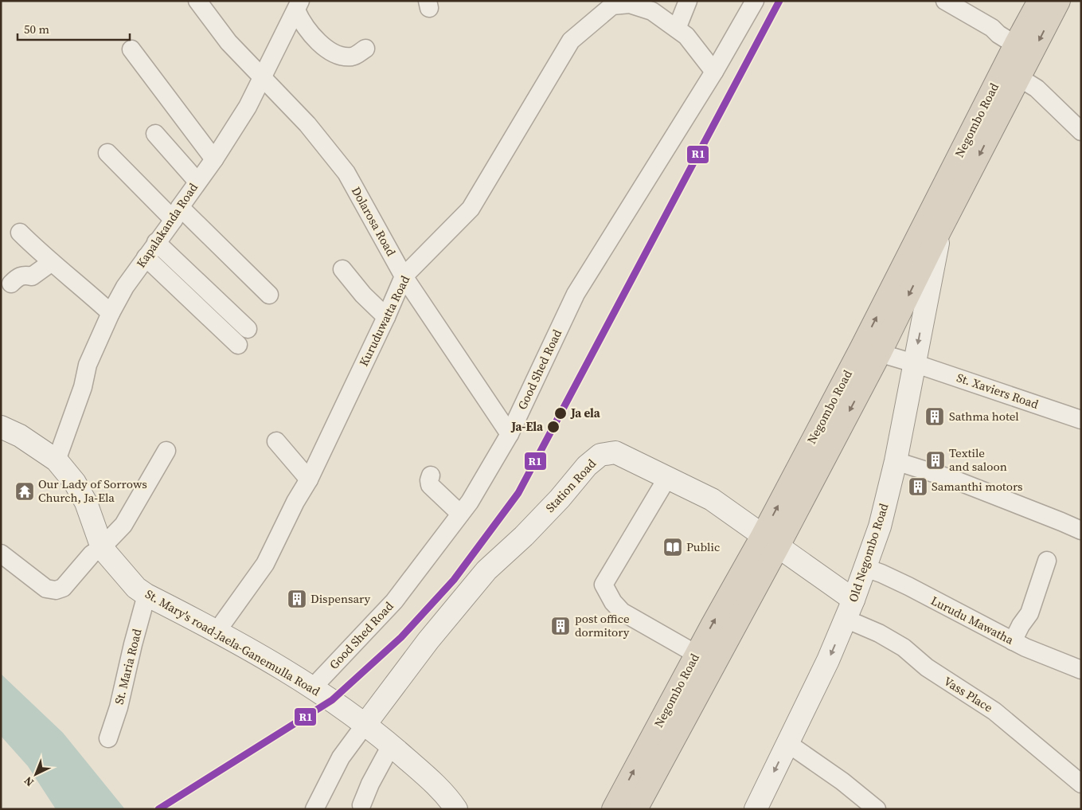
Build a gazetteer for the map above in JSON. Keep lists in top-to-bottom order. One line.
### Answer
{"streets":{"highway":["Negombo Road"],"street":["Dolarosa Road","Kapalakanda Road","Kuruduwatta Road","Good Shed Road","St. Xaviers Road","Station Road","Old Negombo Road","Lurudu Mawatha","St. Mary's road-Jaela-Ganemulla Road","St. Maria Road","Vass Place"]},"crossings":[["Negombo Road","St. Xaviers Road"],["Negombo Road","Station Road"],["Negombo Road","Old Negombo Road"],["Dolarosa Road","Kapalakanda Road"],["Dolarosa Road","Kuruduwatta Road"],["Dolarosa Road","Good Shed Road"],["Kapalakanda Road","St. Mary's road-Jaela-Ganemulla Road"],["Kuruduwatta Road","Good Shed Road"],["Kuruduwatta Road","St. Mary's road-Jaela-Ganemulla Road"],["Good Shed Road","St. Mary's road-Jaela-Ganemulla Road"],["St. Xaviers Road","Old Negombo Road"],["Station Road","Old Negombo Road"],["Station Road","St. Mary's road-Jaela-Ganemulla Road"],["Station Road","Vass Place"],["Old Negombo Road","Lurudu Mawatha"],["Old Negombo Road","Vass Place"],["St. Mary's road-Jaela-Ganemulla Road","St. Maria Road"]],"one_way":["Old Negombo Road"],"places":{"other":["Ja ela","Ja-Ela"],"building":["Sathma hotel","Textile and saloon","Samanthi motors","Dispensary","post office dormitory"],"temple":["Our Lady of Sorrows Church, Ja-Ela"],"library":["Public"]},"lines":["transit line R1"],"scale_bar":"50 m","north":"bottom left"}
